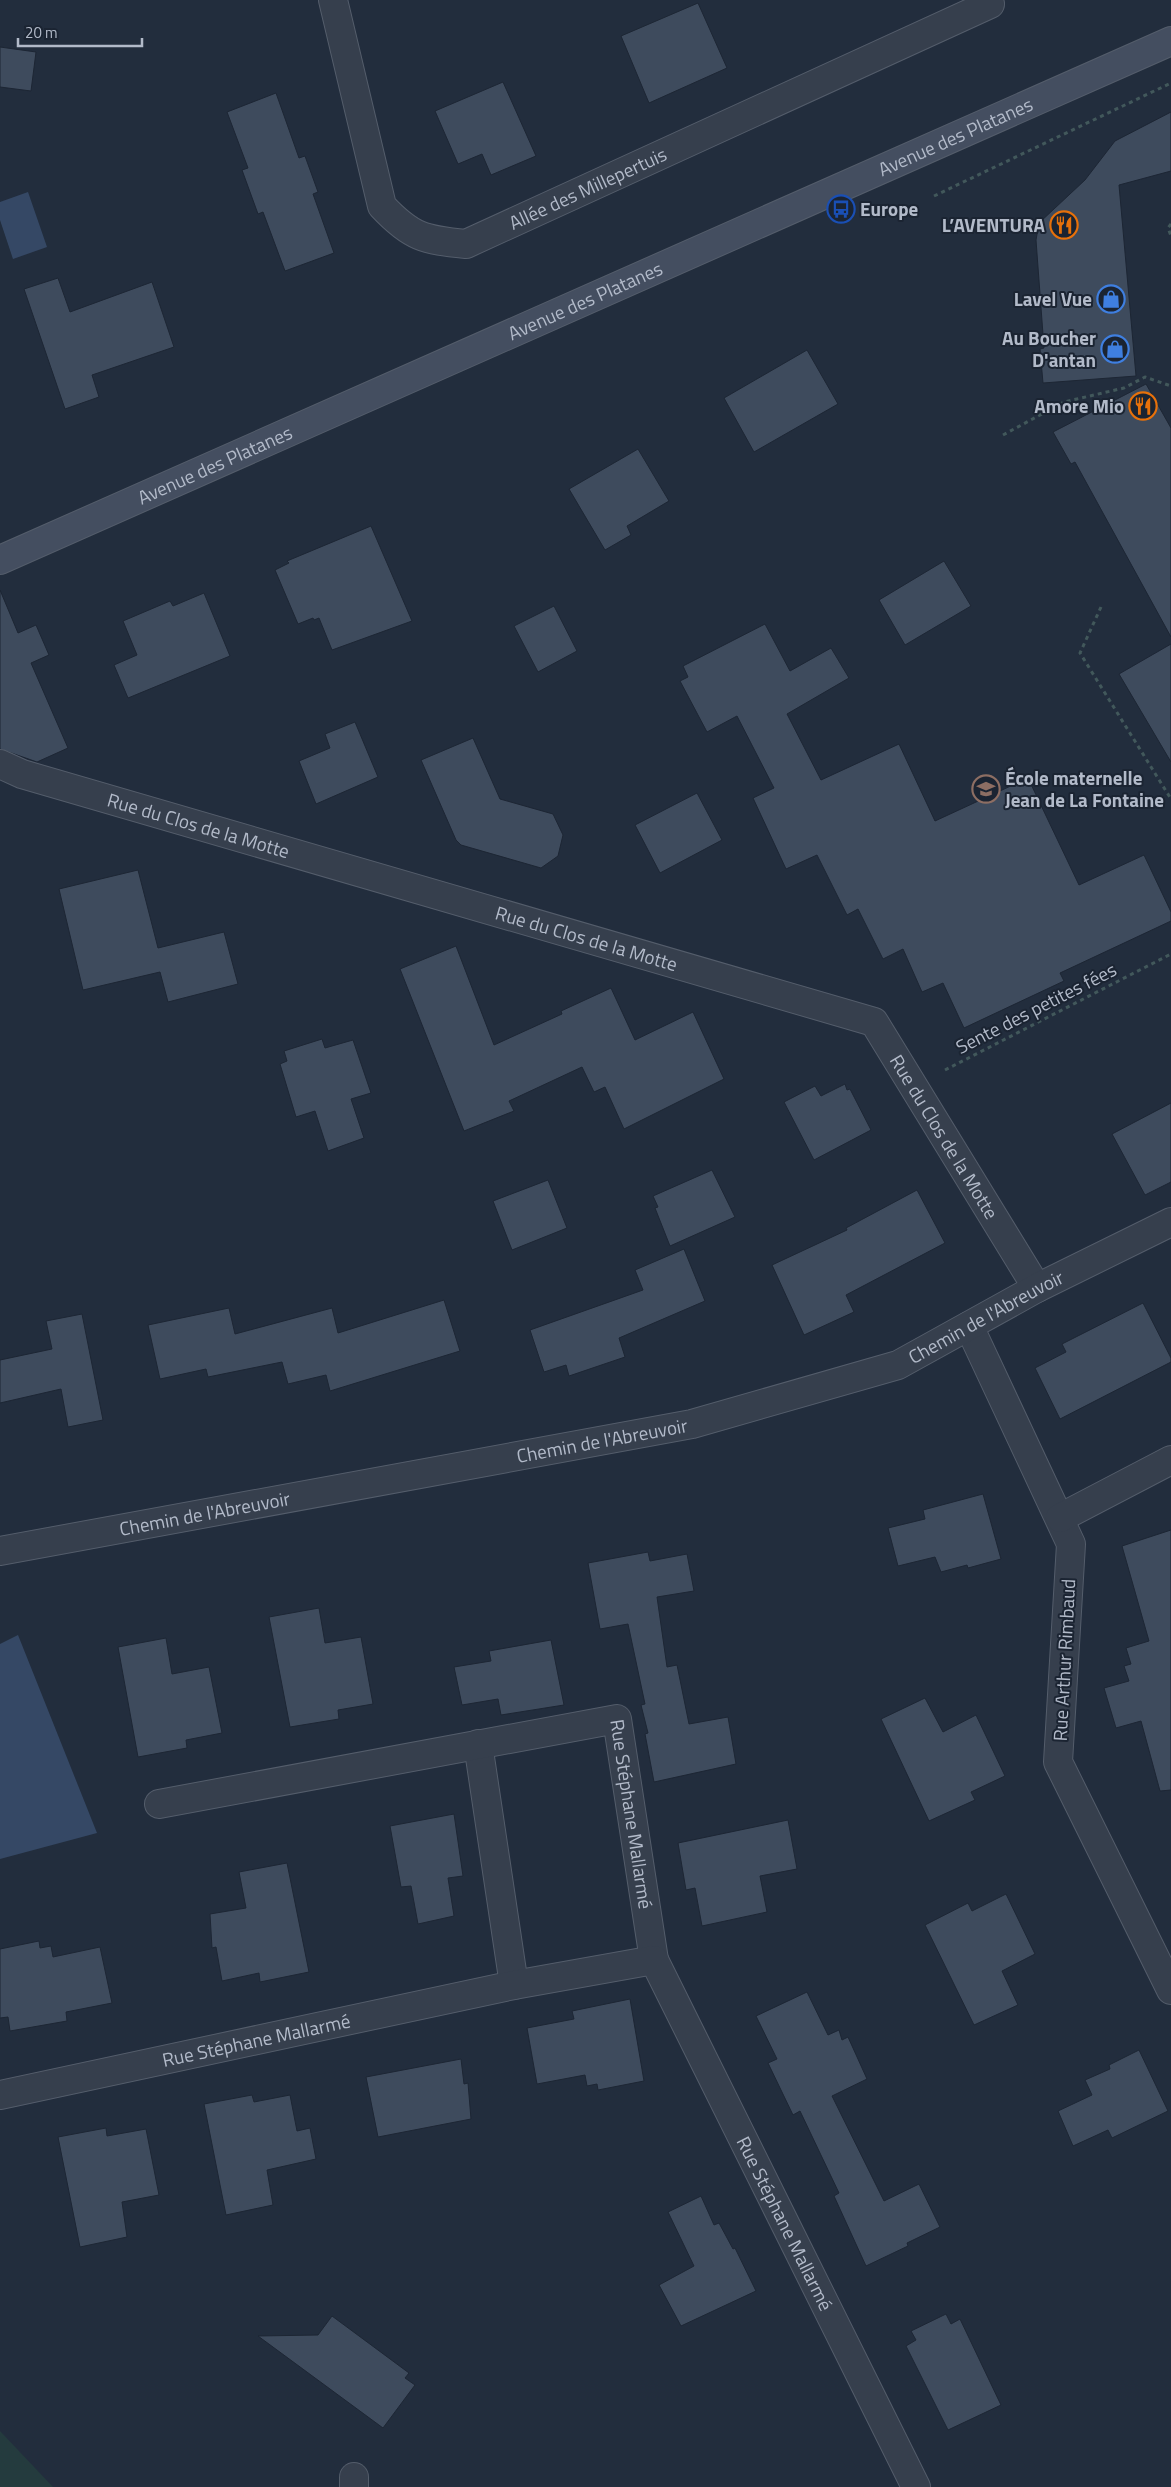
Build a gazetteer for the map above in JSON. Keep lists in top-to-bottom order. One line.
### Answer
{"streets":{"street":["Avenue des Platanes","Allée des Millepertuis","Rue du Clos de la Motte","Chemin de l'Abreuvoir","Rue Arthur Rimbaud","Rue Stéphane Mallarmé"],"path":["Sente des petites fées"]},"crossings":[["Rue du Clos de la Motte","Sente des petites fées"],["Rue du Clos de la Motte","Chemin de l'Abreuvoir"],["Chemin de l'Abreuvoir","Rue Arthur Rimbaud"]],"places":{"bus stop":["Europe"],"restaurant":["L’AVENTURA","Amore Mio"],"shop":["Lavel Vue","Au Boucher D'antan"],"school or university":["École maternelle Jean de La Fontaine"]},"scale_bar":"20 m"}
